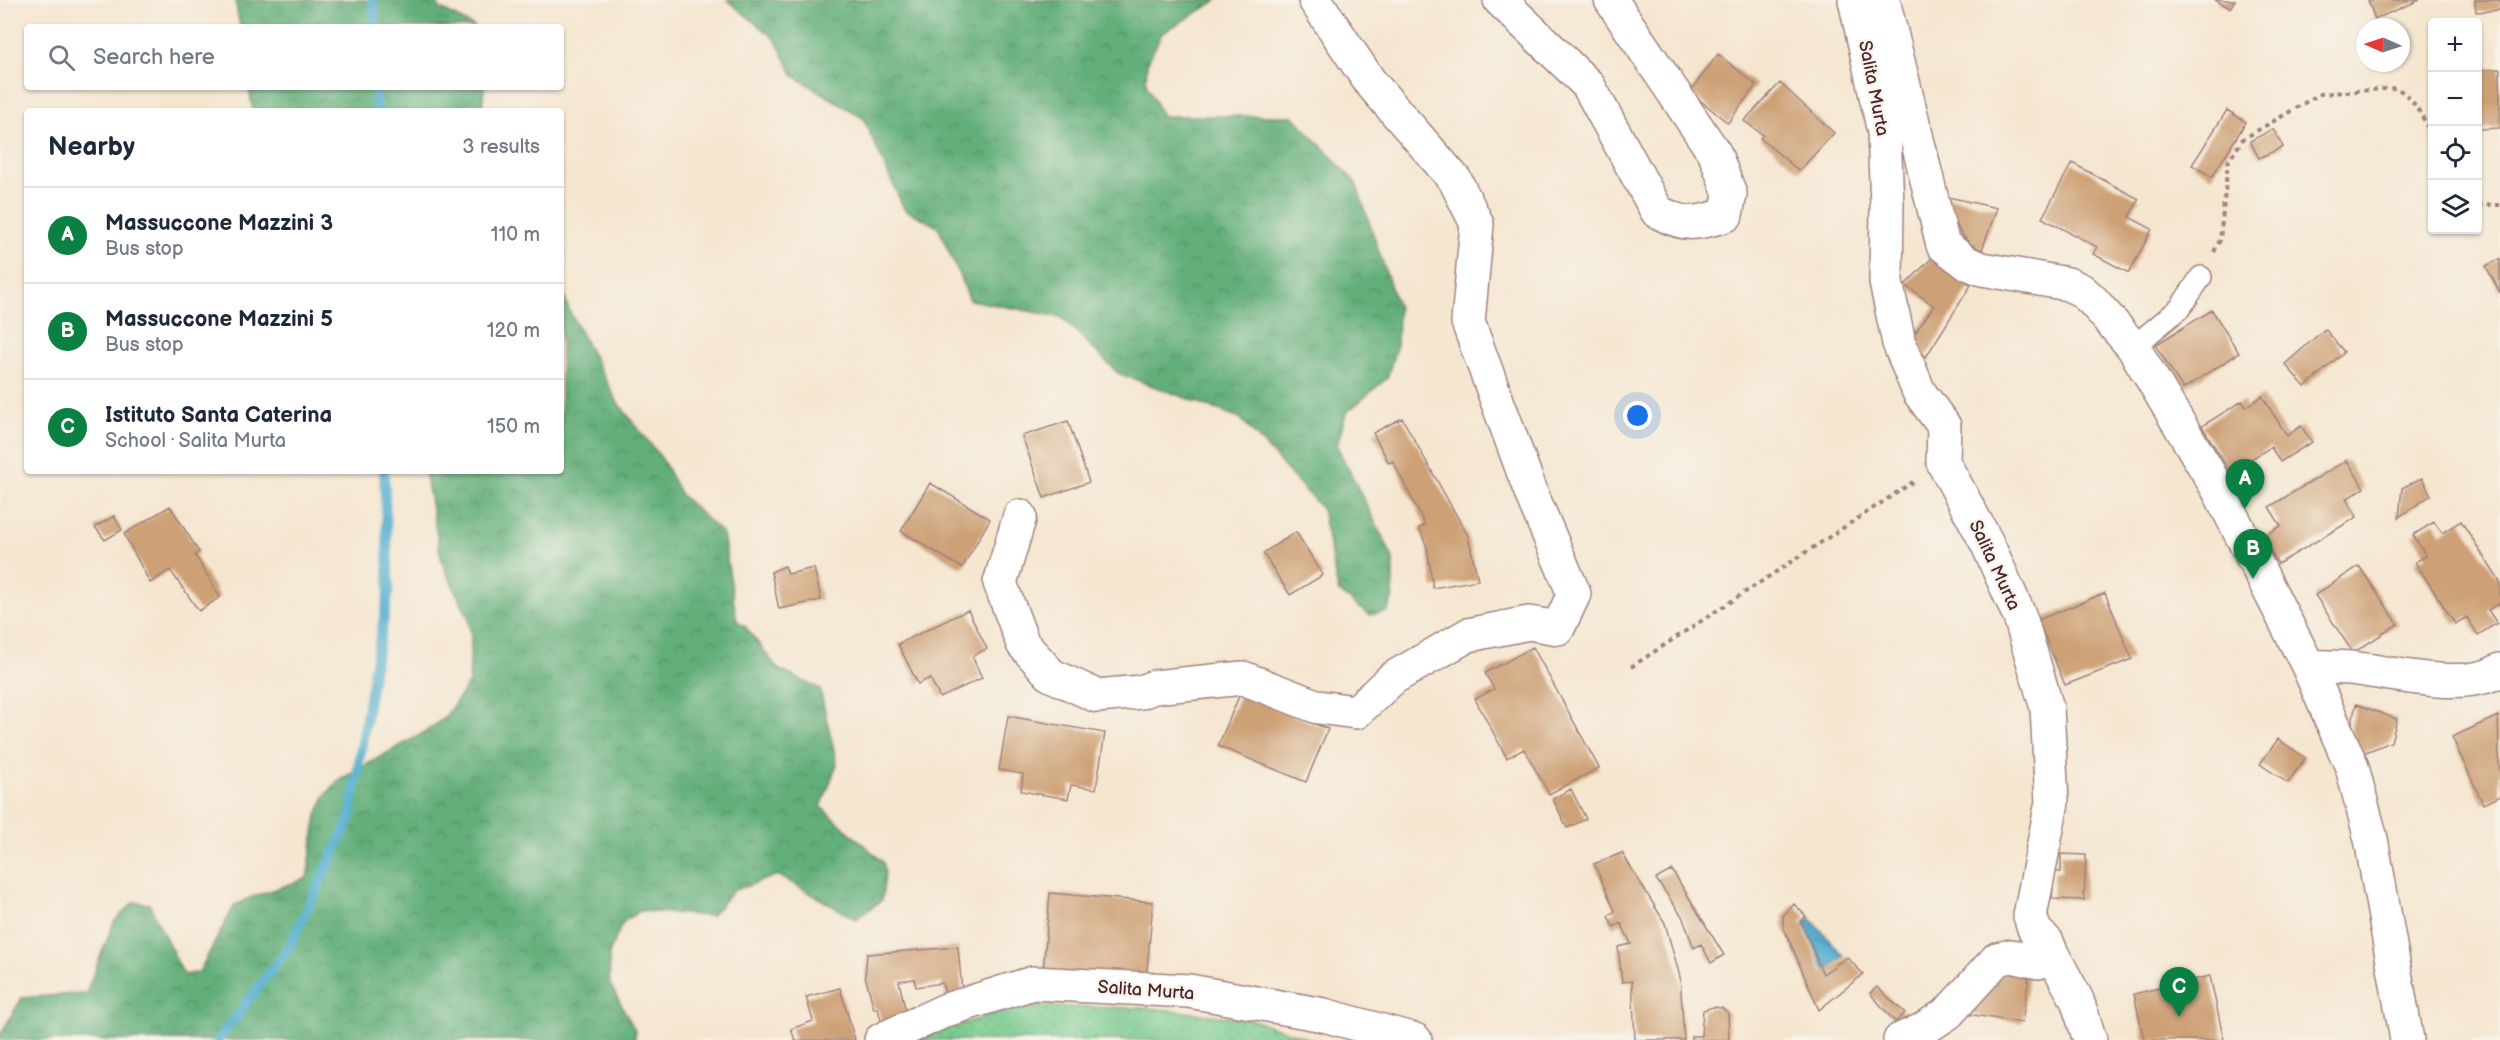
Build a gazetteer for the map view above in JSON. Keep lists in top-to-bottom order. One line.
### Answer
{"streets":{"street":["Salita Murta"]},"north":"left","page":{"map_buttons":["+","−"],"search":"Search here","heading":["Nearby","3 results"],"list":[{"mark":"A","name":"Massuccone Mazzini 3","note":"Bus stop","value":"110 m"},{"mark":"B","name":"Massuccone Mazzini 5","note":"Bus stop","value":"120 m"},{"mark":"C","name":"Istituto Santa Caterina","note":"School · Salita Murta","value":"150 m"}],"pins":["A","B","C"]}}
